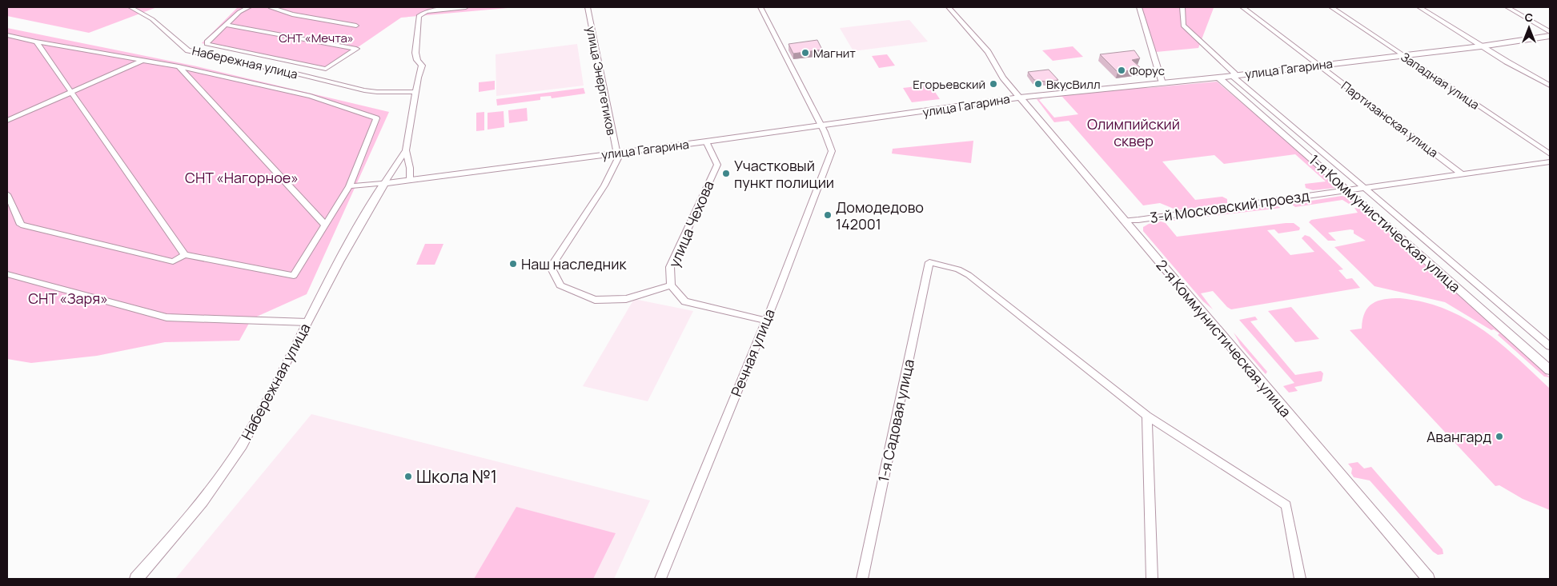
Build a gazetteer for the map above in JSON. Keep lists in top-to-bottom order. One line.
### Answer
{"streets":{"street":["Набережная улица","улица Гагарина","улица Энергетиков","Западная улица","Партизанская улица","3-й Московский проезд","1-я Коммунистическая улица","улица Чехова","2-я Коммунистическая улица","Речная улица","1-я Садовая улица"]},"crossings":[["Набережная улица","улица Гагарина"],["улица Гагарина","улица Энергетиков"],["улица Гагарина","Западная улица"],["улица Гагарина","Партизанская улица"],["улица Гагарина","1-я Коммунистическая улица"],["улица Гагарина","улица Чехова"],["улица Гагарина","2-я Коммунистическая улица"],["улица Гагарина","Речная улица"],["Партизанская улица","3-й Московский проезд"],["3-й Московский проезд","1-я Коммунистическая улица"],["3-й Московский проезд","2-я Коммунистическая улица"]],"parks":["СНТ «Мечта»","Олимпийский сквер","СНТ «Нагорное»","СНТ «Заря»"],"places":["Магнит","Форус","Егорьевский","ВкусВилл","Участковый пункт полиции","Домодедово 142001","Наш наследник","Авангард","Школа №1"],"north":"top"}
